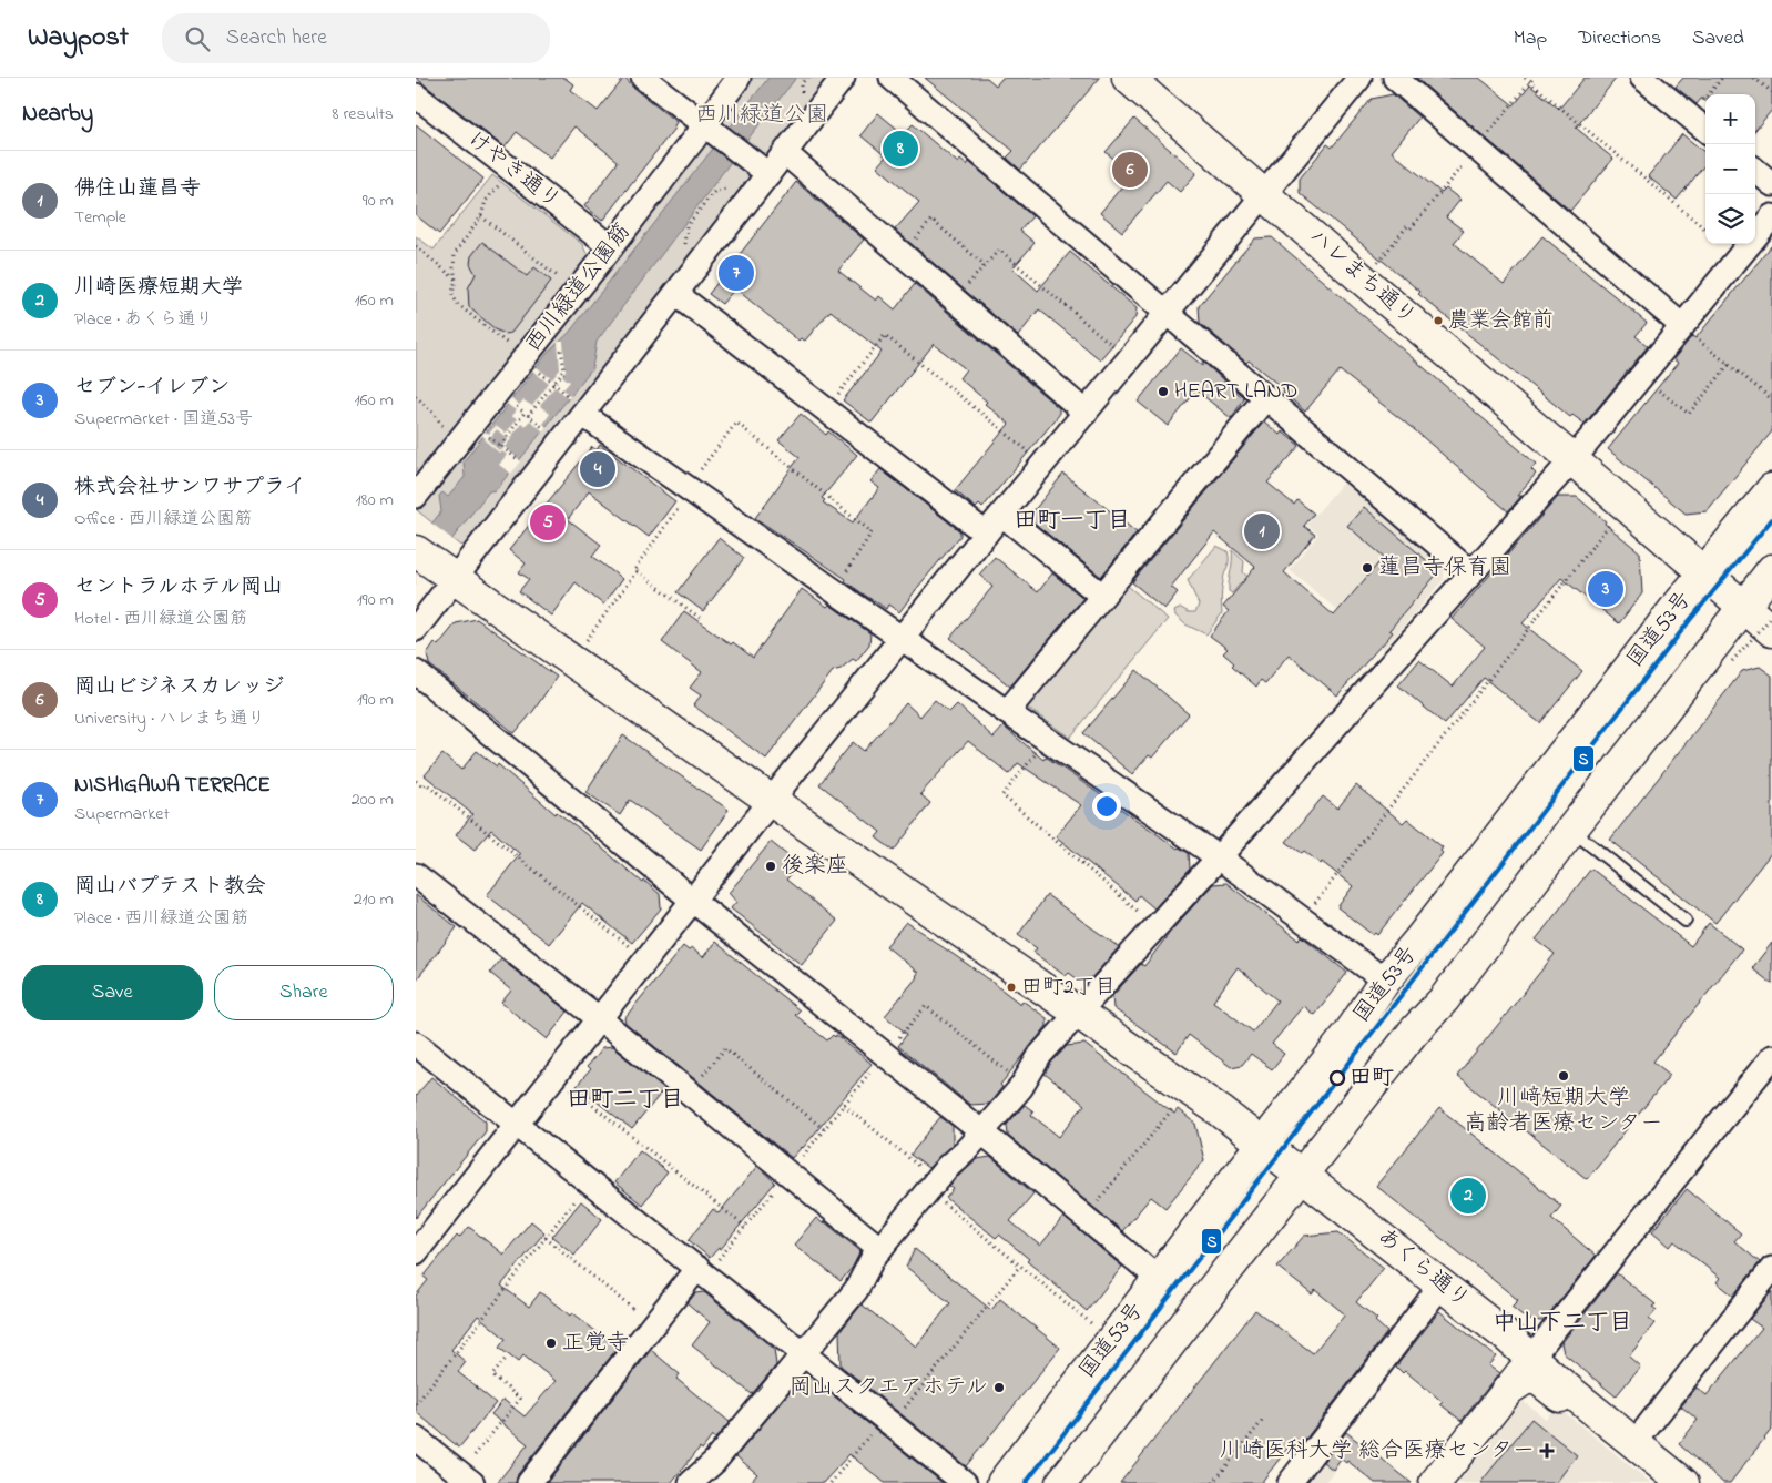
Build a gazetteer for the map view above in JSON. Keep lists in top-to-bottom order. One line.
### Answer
{"streets":{"main road":["ハレまち通り","国道53号","あくら通り"],"street":["けやき通り","西川緑道公園筋"]},"crossings":[["けやき通り","西川緑道公園筋"],["ハレまち通り","国道53号"],["国道53号","あくら通り"]],"districts":["田町一丁目","田町二丁目","中山下二丁目"],"parks":["西川緑道公園"],"places":{"other":["農業会館前","HEART LAND","蓮昌寺保育園","後楽座","田町2丁目","川﨑短期大学 高齢者医療センター","田町","正覚寺","岡山スクエアホテル"],"health":["川崎医科大学 総合医療センター"]},"lines":["transit line S"],"page":{"header":"Waypost","search":"Search here","nav":["Map","Directions","Saved"],"heading":["Nearby","8 results"],"map_buttons":["+","−"],"pins":["8","6","7","4","5","1","3","2"],"list":[{"mark":"1","name":"佛住山蓮昌寺","note":"Temple","value":"90 m"},{"mark":"2","name":"川崎医療短期大学","note":"Place · あくら通り","value":"160 m"},{"mark":"3","name":"セブン-イレブン","note":"Supermarket · 国道53号","value":"160 m"},{"mark":"4","name":"株式会社サンワサプライ","note":"Office · 西川緑道公園筋","value":"180 m"},{"mark":"5","name":"セントラルホテル岡山","note":"Hotel · 西川緑道公園筋","value":"190 m"},{"mark":"6","name":"岡山ビジネスカレッジ","note":"University · ハレまち通り","value":"190 m"},{"mark":"7","name":"NISHIGAWA TERRACE","note":"Supermarket","value":"200 m"},{"mark":"8","name":"岡山バプテスト教会","note":"Place · 西川緑道公園筋","value":"210 m"}],"buttons":["Save","Share"]}}
